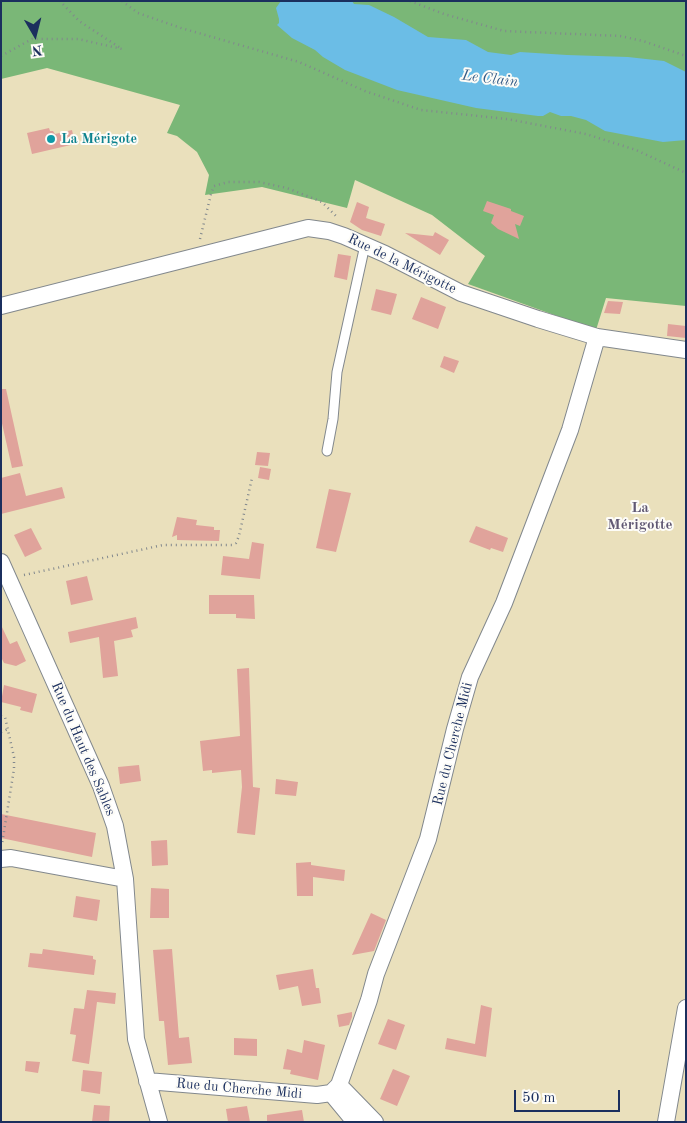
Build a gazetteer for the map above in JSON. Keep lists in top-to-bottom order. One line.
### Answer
{"streets":{"street":["Rue de la Mérigotte","Rue du Cherche Midi","Rue du Haut des Sables"]},"crossings":[["Rue de la Mérigotte","Rue du Cherche Midi"],["Rue du Cherche Midi","Rue du Haut des Sables"]],"districts":["La Mérigotte"],"water":["Le Clain"],"places":["La Mérigote"],"scale_bar":"50 m","north":"bottom"}
